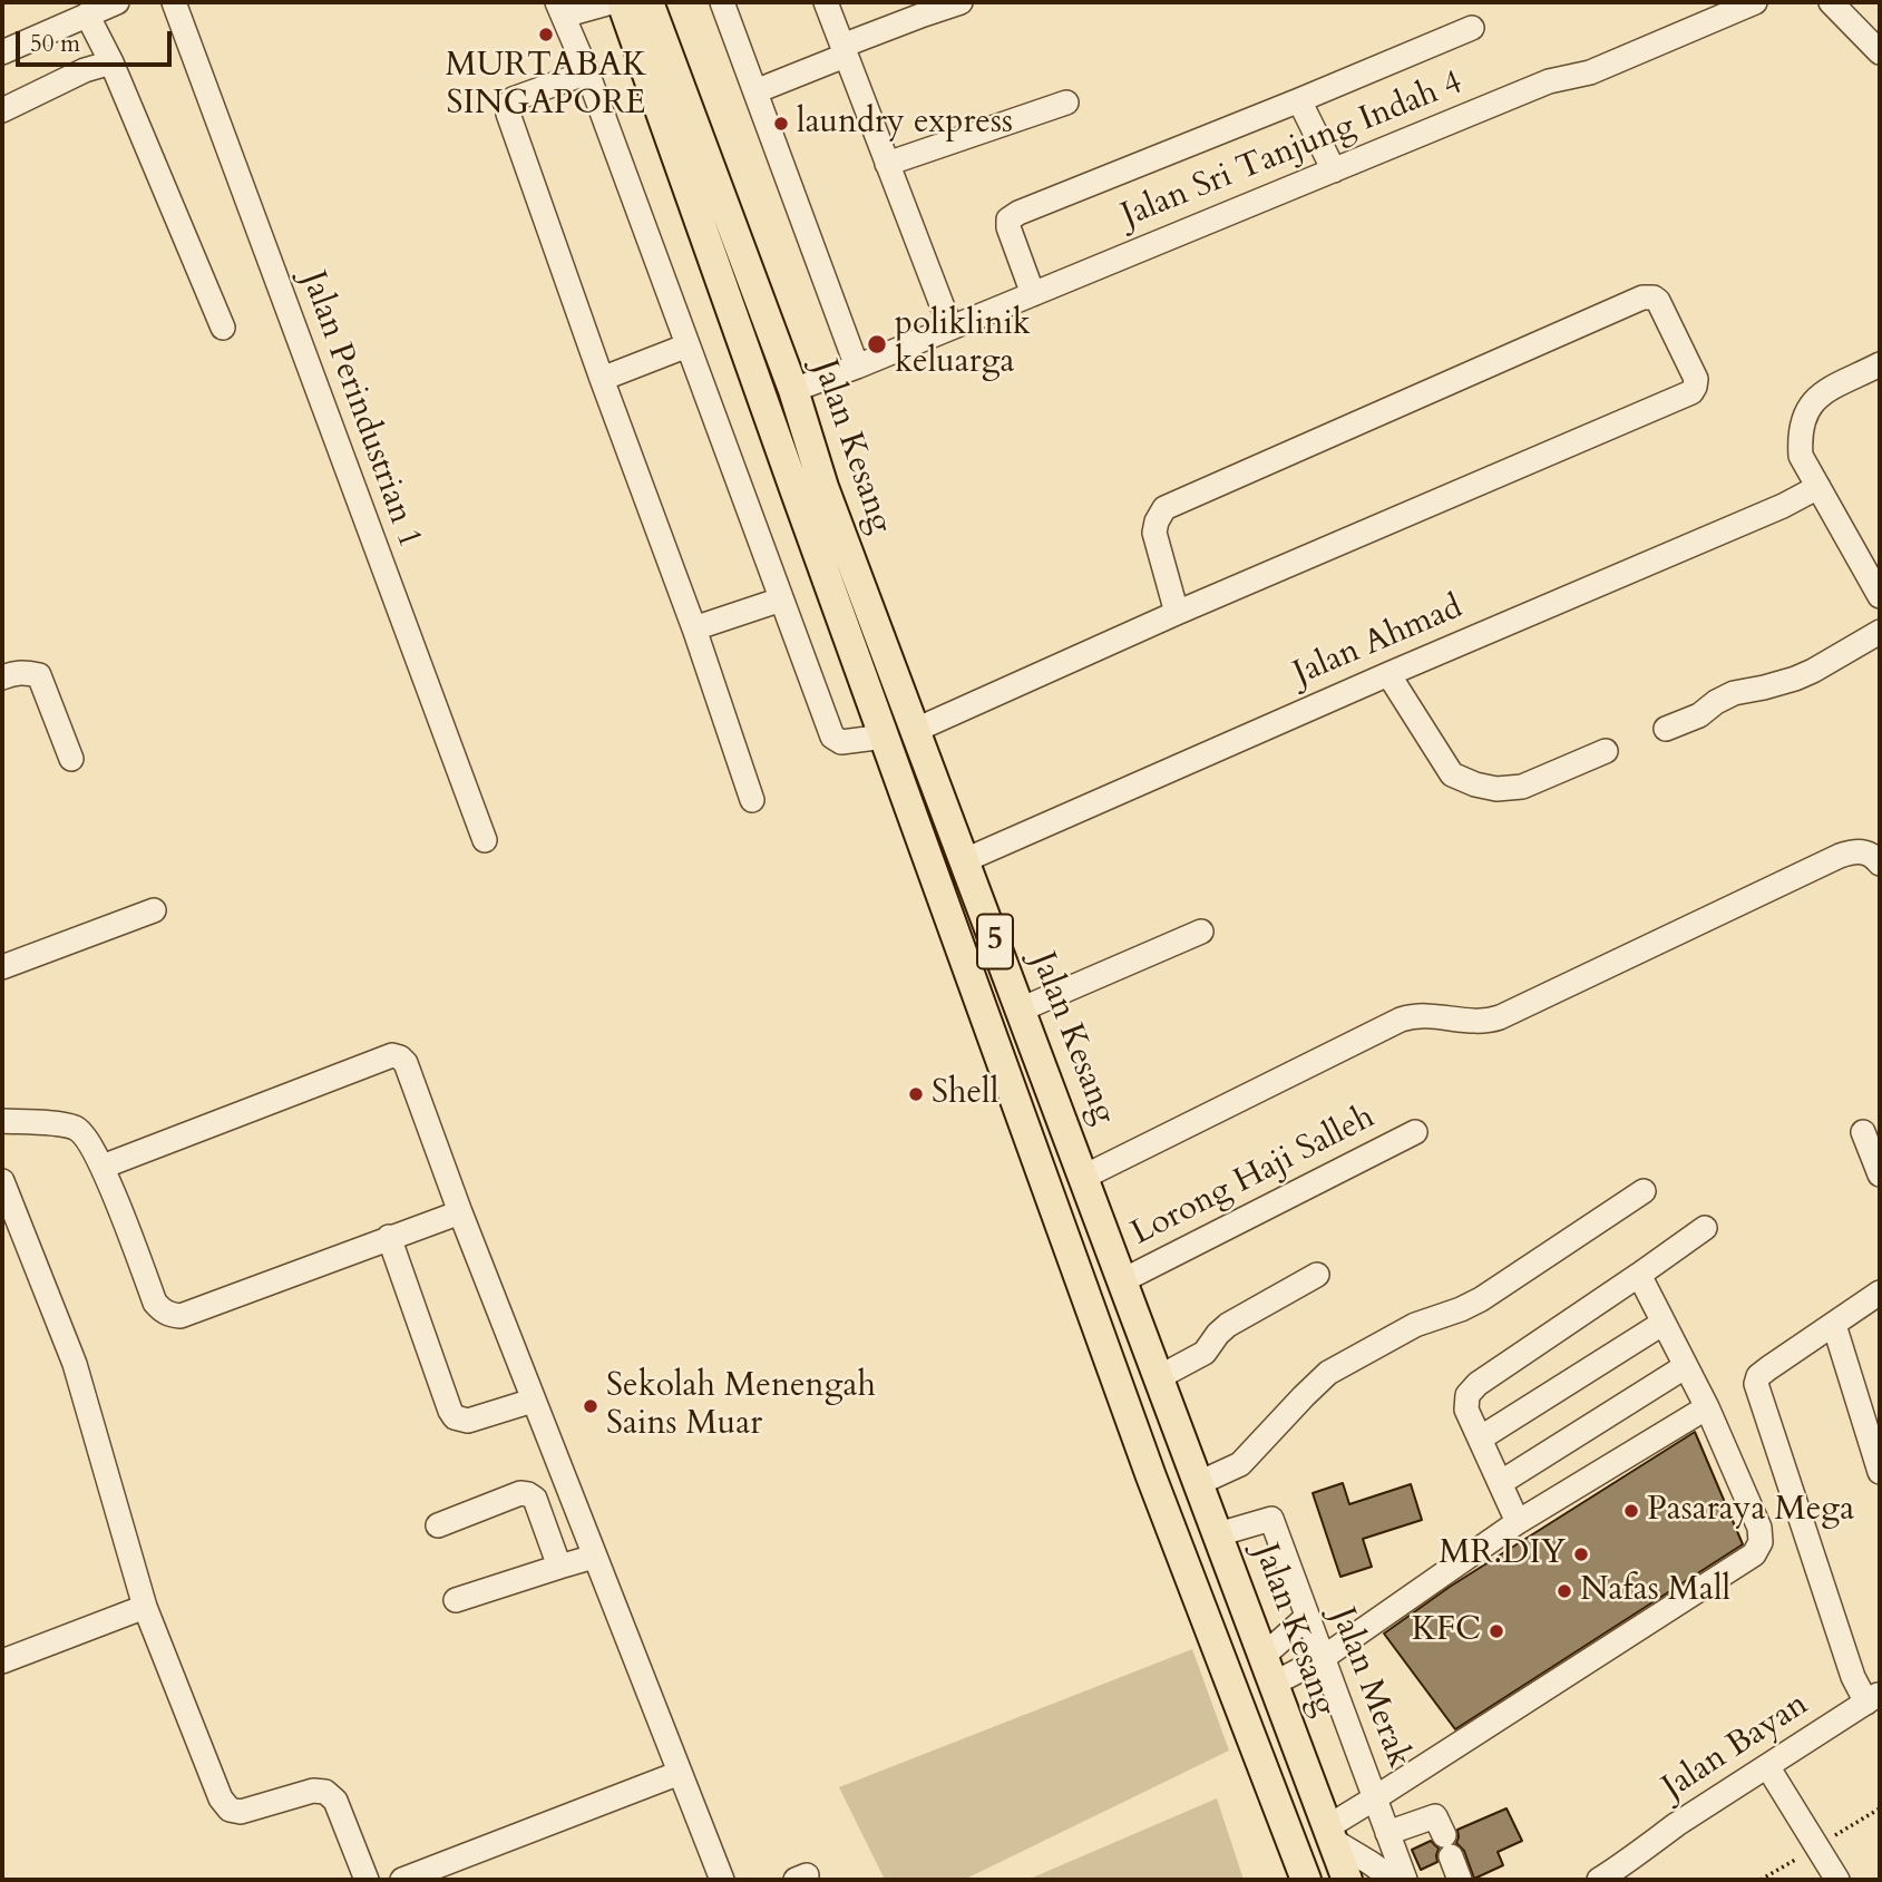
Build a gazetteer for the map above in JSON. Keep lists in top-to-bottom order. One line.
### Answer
{"streets":{"main road":["Jalan Kesang","5"],"street":["Jalan Sri Tanjung Indah 4","Jalan Perindustrian 1","Jalan Ahmad","Lorong Haji Salleh","Jalan Merak","Jalan Bayan"]},"crossings":[["Jalan Sri Tanjung Indah 4","Jalan Kesang"],["Jalan Kesang","Jalan Ahmad"],["Jalan Kesang","Lorong Haji Salleh"],["Jalan Kesang","Jalan Merak"]],"places":["MURTABAK SINGAPORE","laundry express","poliklinik keluarga","Shell","Sekolah Menengah Sains Muar","Pasaraya Mega","MR.DIY","Nafas Mall","KFC"],"scale_bar":"50 m"}
